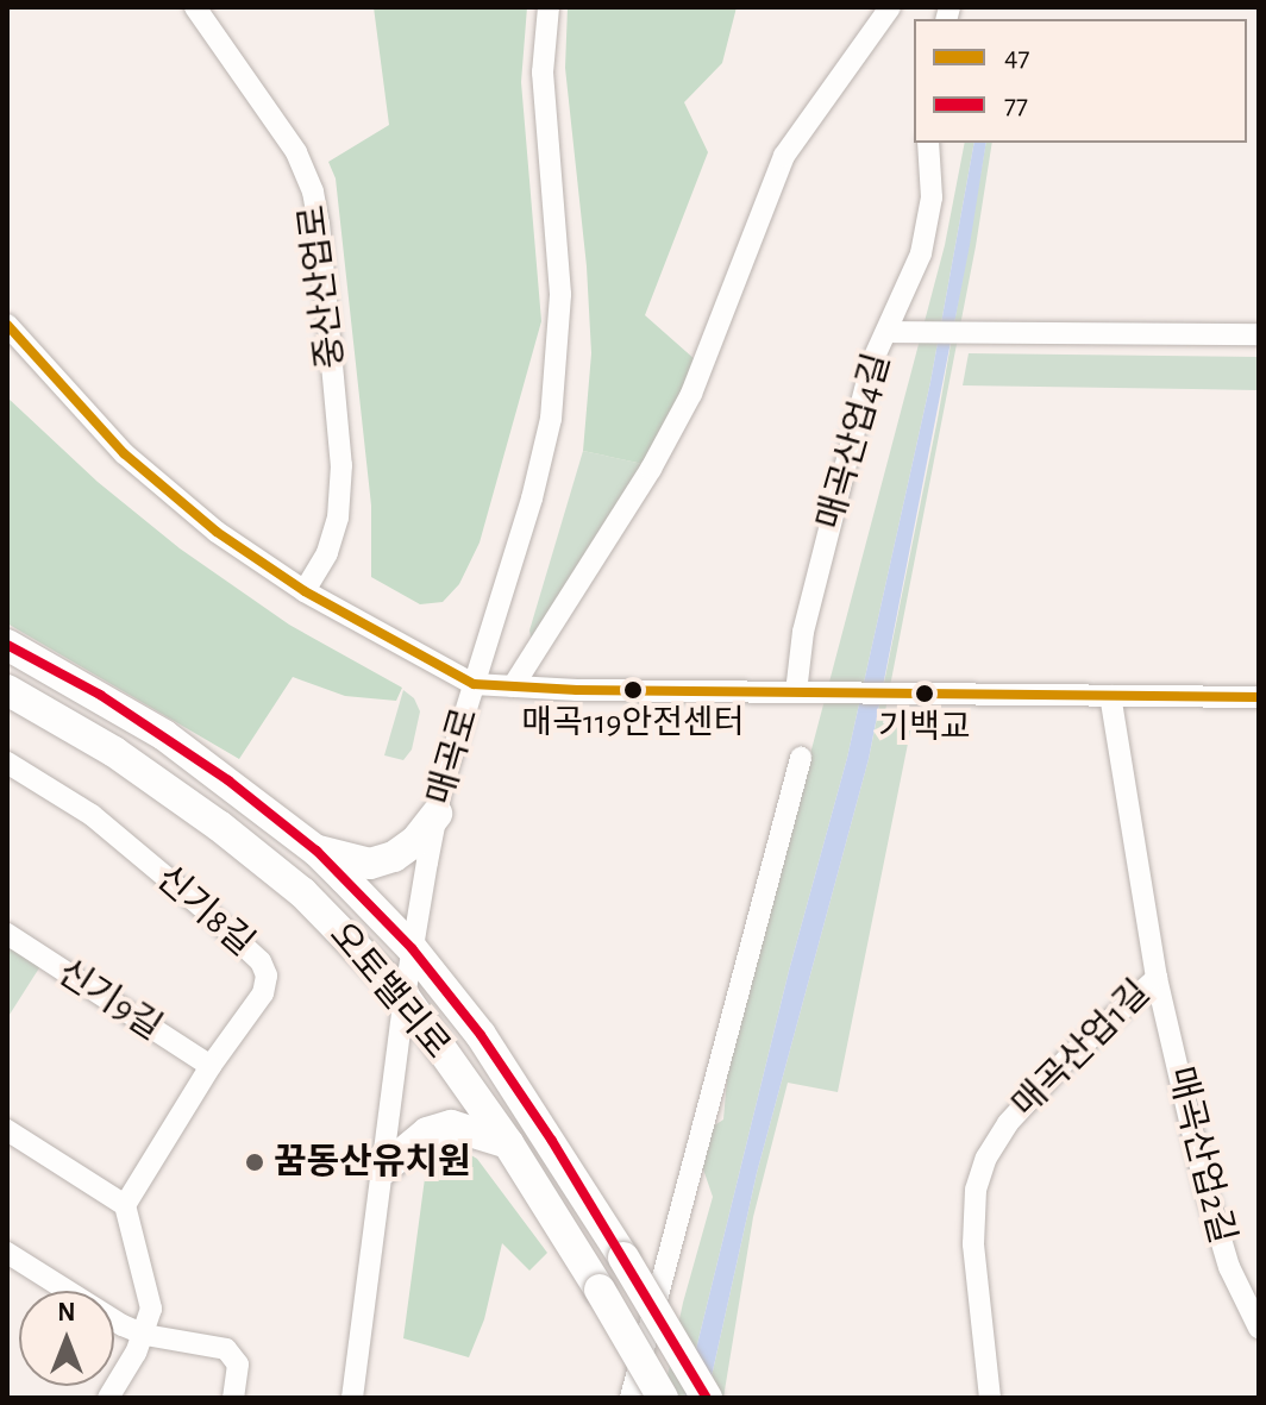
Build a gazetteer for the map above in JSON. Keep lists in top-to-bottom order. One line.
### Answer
{"streets":{"highway":["오토밸리로"],"street":["중산산업로","매곡산업4길","매곡로","신기8길","신기9길","매곡산업1길","매곡산업2길"]},"crossings":[["매곡로","오토밸리로"],["신기8길","신기9길"],["매곡산업1길","매곡산업2길"]],"places":["매곡119안전센터","기백교","꿈동산유치원"],"lines":["transit line 47","transit line 77"],"legend":["47","77"],"north":"top"}
